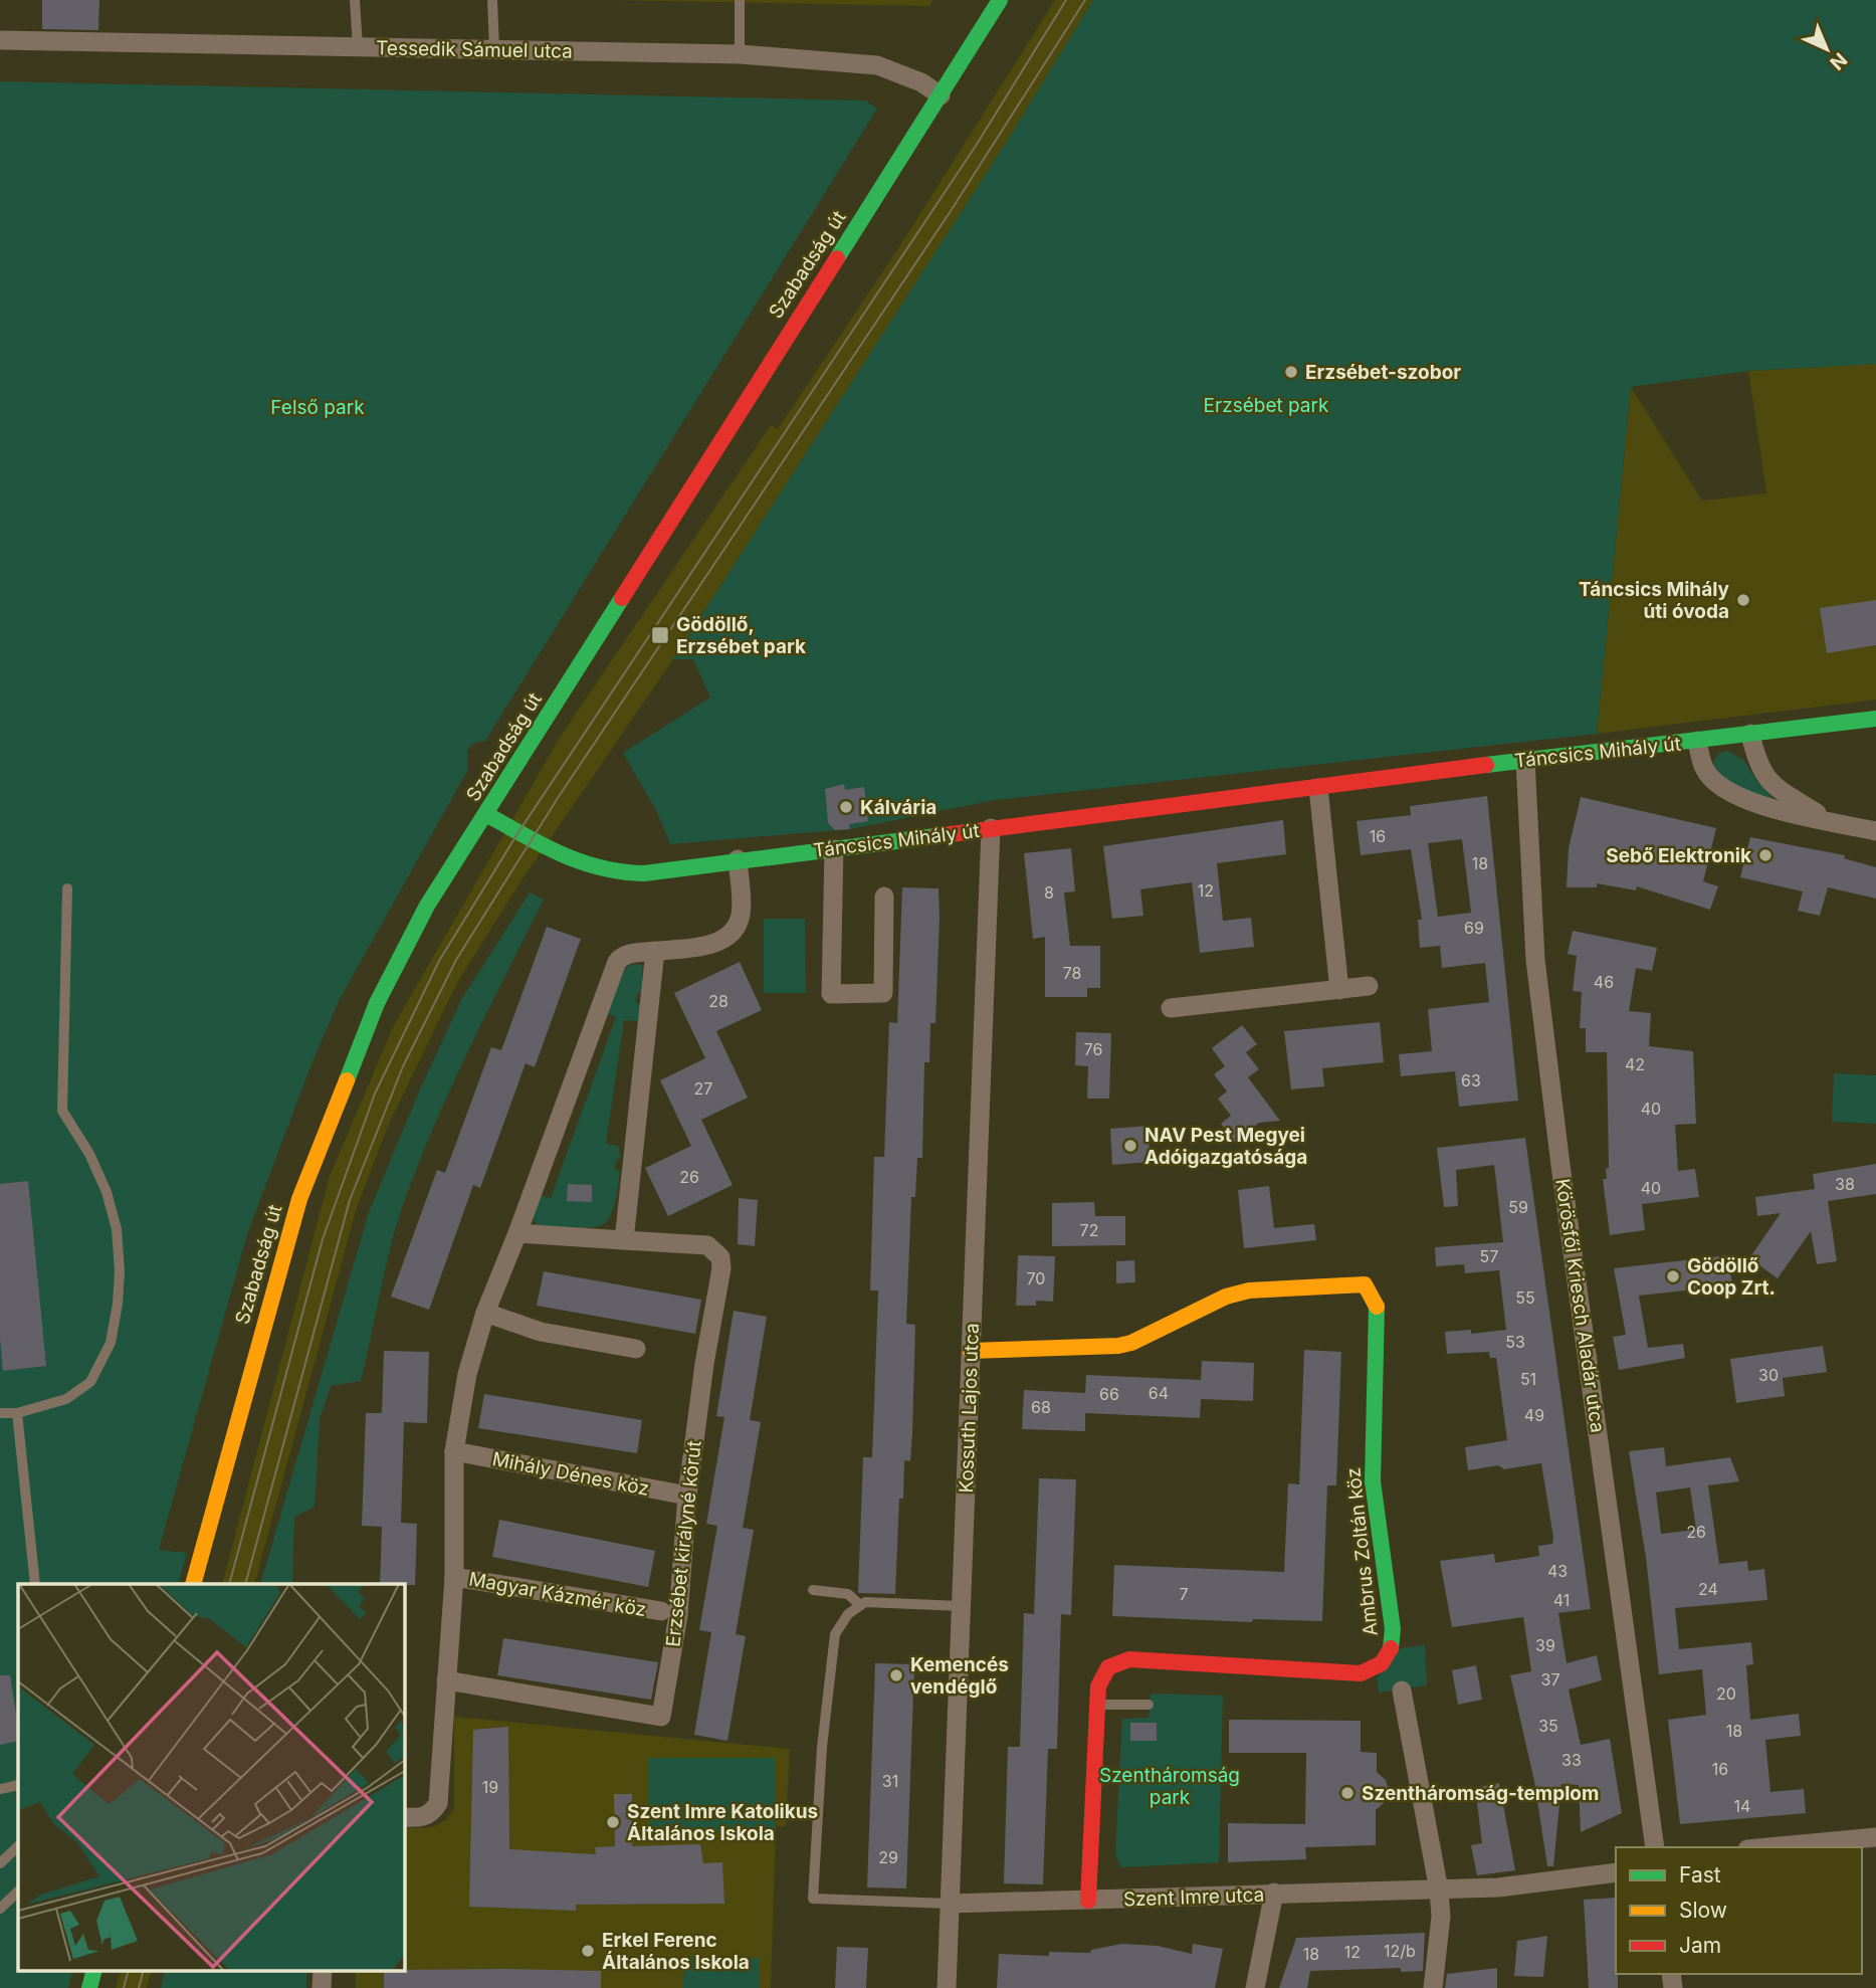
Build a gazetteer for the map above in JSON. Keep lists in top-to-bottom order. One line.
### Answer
{"streets":{"street":["Tessedik Sámuel utca","Szabadság út","Táncsics Mihály út","Körösfői Kriesch Aladár utca","Kossuth Lajos utca","Mihály Dénes köz","Erzsébet királyné körút","Ambrus Zoltán köz","Magyar Kázmér köz","Szent Imre utca"]},"crossings":[["Tessedik Sámuel utca","Szabadság út"],["Szabadság út","Táncsics Mihály út"],["Táncsics Mihály út","Körösfői Kriesch Aladár utca"],["Táncsics Mihály út","Kossuth Lajos utca"],["Kossuth Lajos utca","Ambrus Zoltán köz"],["Kossuth Lajos utca","Szent Imre utca"],["Mihály Dénes köz","Erzsébet királyné körút"],["Ambrus Zoltán köz","Szent Imre utca"]],"parks":["Erzsébet park","Felső park","Szentháromság park"],"places":{"other":["Erzsébet-szobor","Táncsics Mihály úti óvoda","Kálvária","Sebő Elektronik","NAV Pest Megyei Adóigazgatósága","Gödöllő Coop Zrt.","Kemencés vendéglő","Szentháromság-templom","Szent Imre Katolikus Általános Iskola","Erkel Ferenc Általános Iskola"],"transit":["Gödöllő, Erzsébet park"]},"house_numbers":["16","18","12","8","69","78","46","28","76","42","63","27","40","26","38","40","59","72","57","70","55","53","30","51","64","66","68","49","26","43","24","7","41","39","37","20","35","18","33","16","31","19","14","29","12/b","12","18"],"legend":["Fast","Slow","Jam"],"north":"bottom right"}
